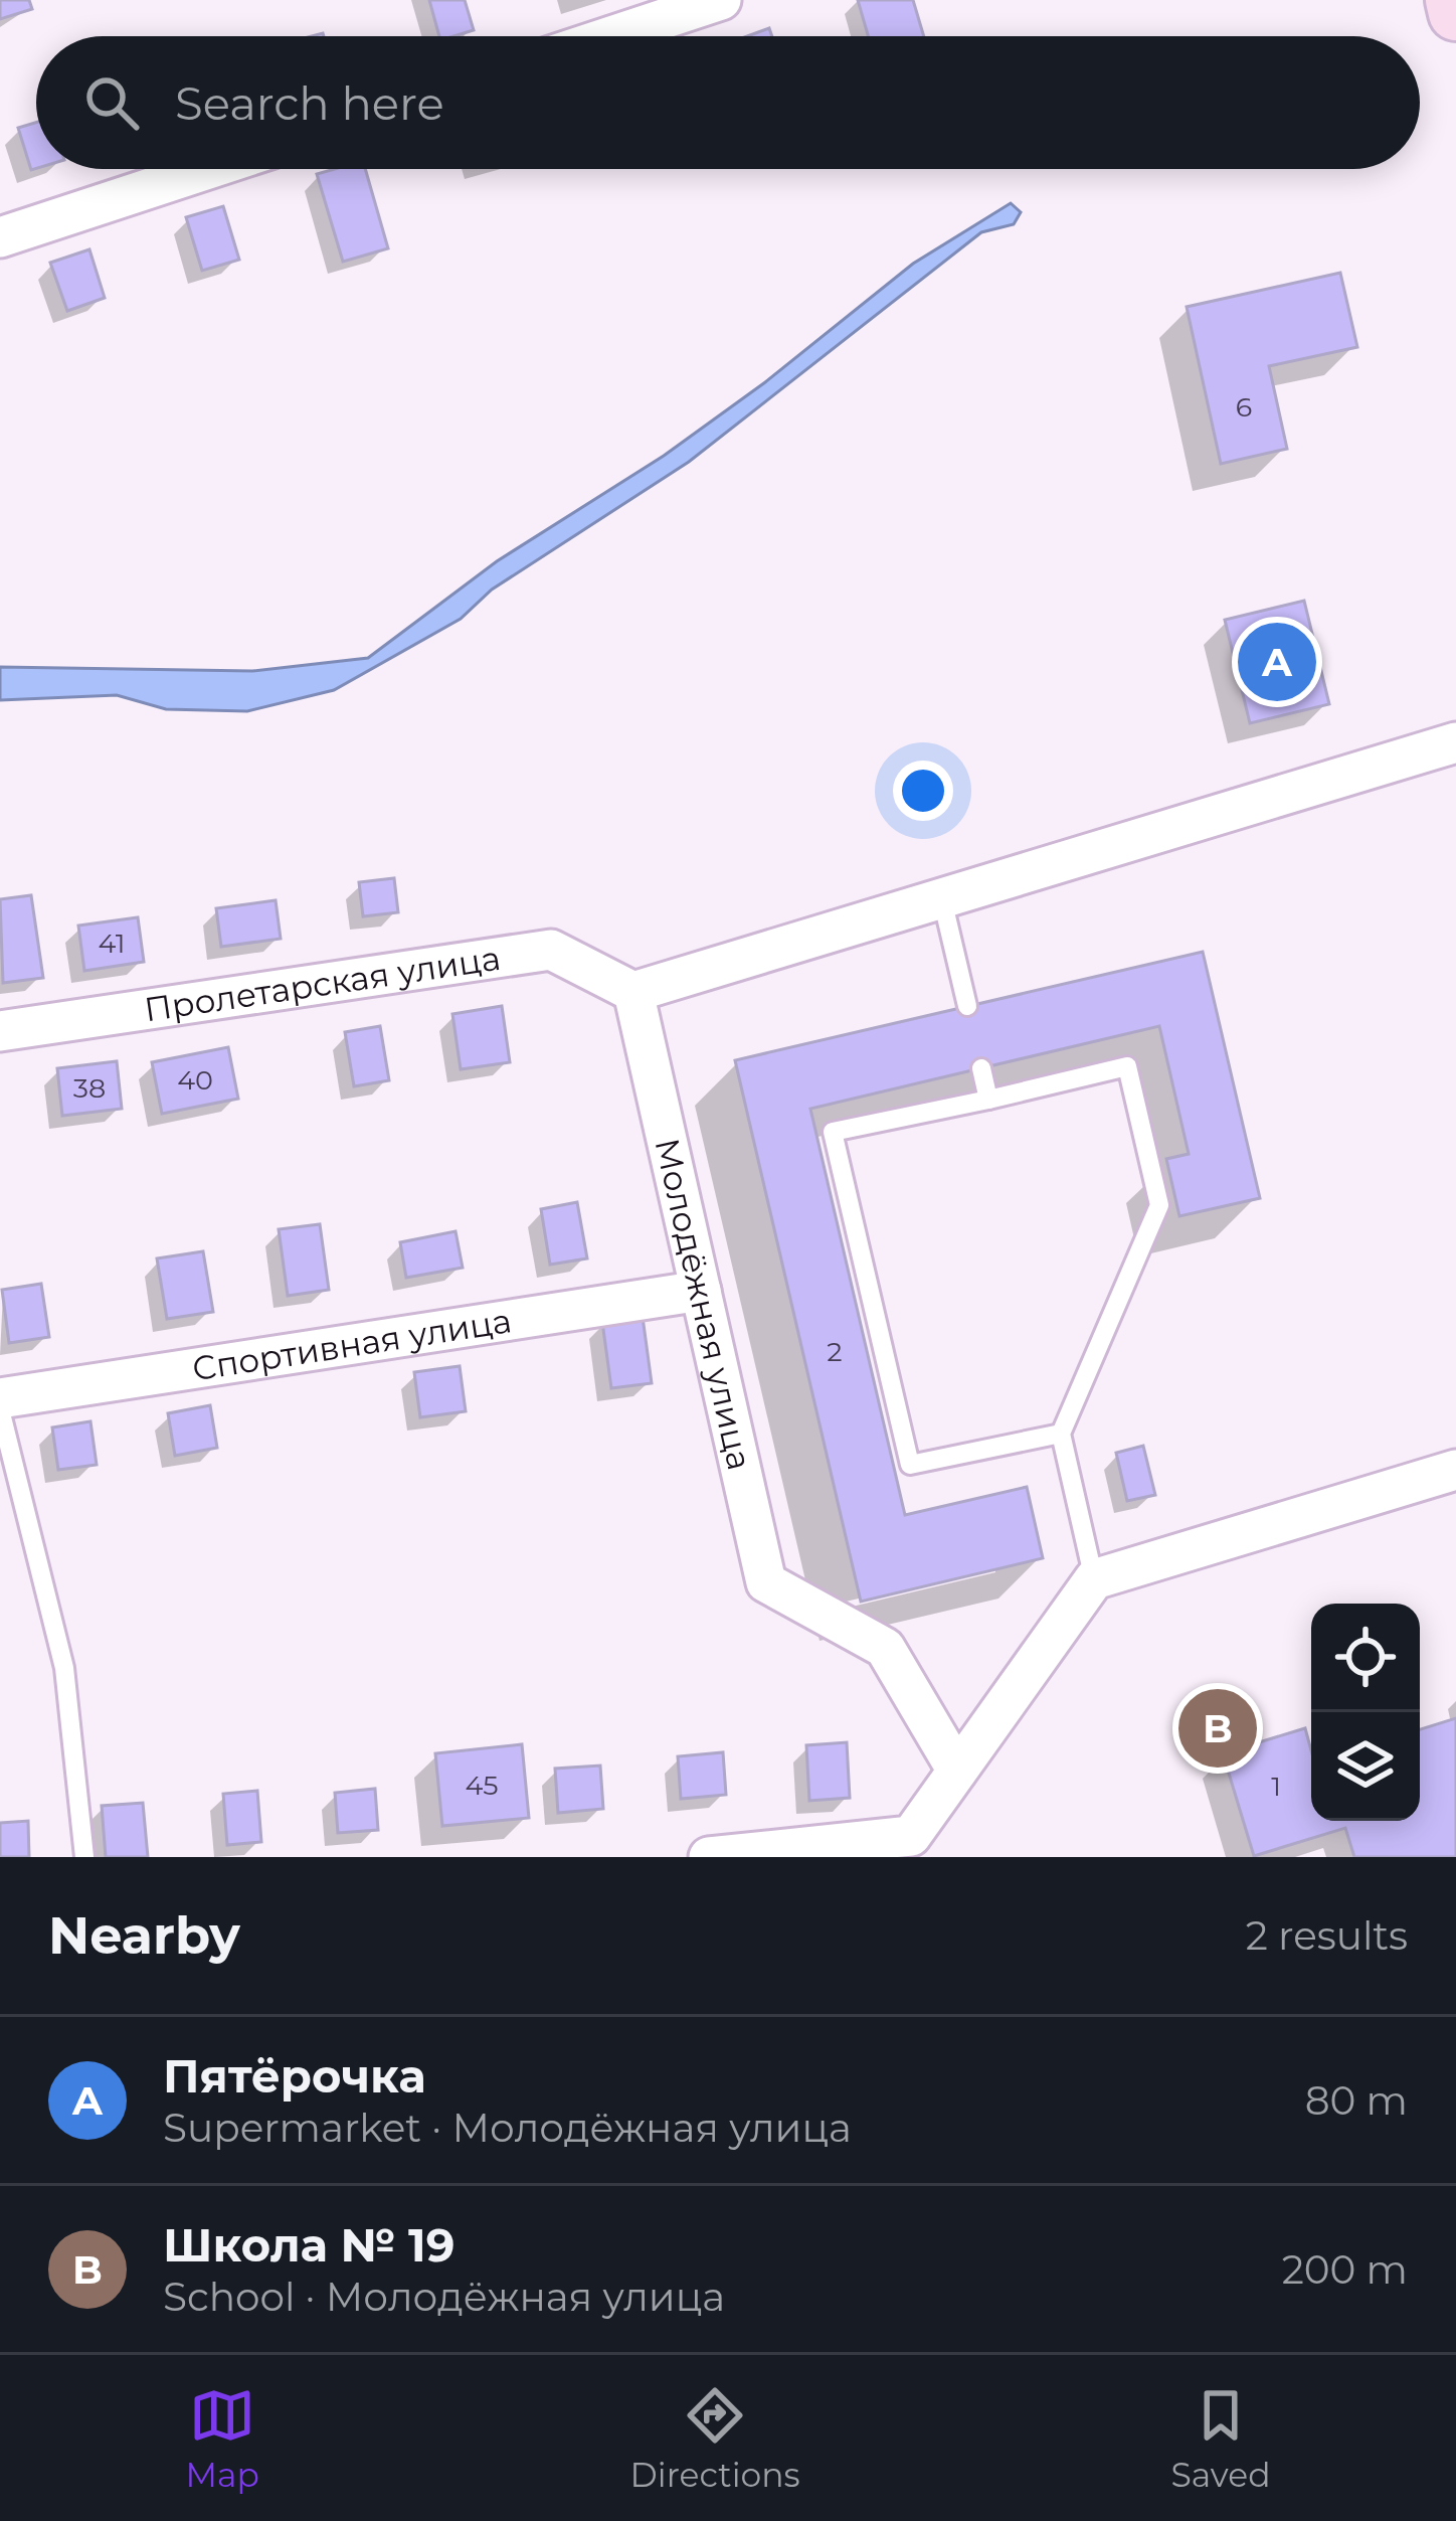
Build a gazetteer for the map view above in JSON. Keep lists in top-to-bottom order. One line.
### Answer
{"streets":{"street":["Пролетарская улица","Молодёжная улица","Спортивная улица"]},"crossings":[["Пролетарская улица","Молодёжная улица"],["Молодёжная улица","Спортивная улица"]],"house_numbers":["6","41","40","38","2","45","1"],"page":{"search":"Search here","pins":["A","B"],"heading":["Nearby","2 results"],"list":[{"mark":"A","name":"Пятёрочка","note":"Supermarket · Молодёжная улица","value":"80 m"},{"mark":"B","name":"Школа № 19","note":"School · Молодёжная улица","value":"200 m"}],"nav":["Map","Directions","Saved"]}}
